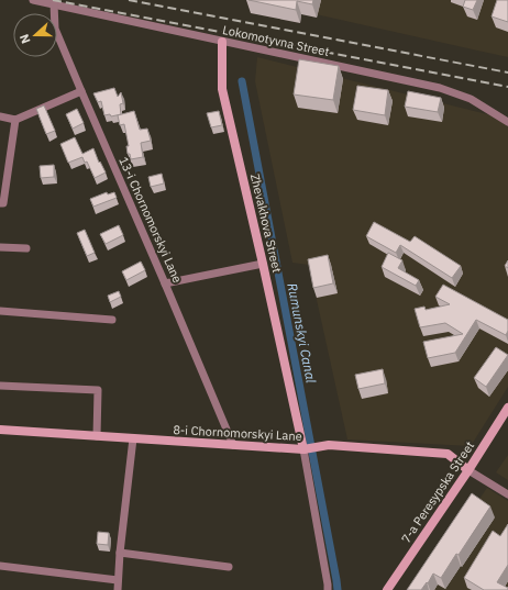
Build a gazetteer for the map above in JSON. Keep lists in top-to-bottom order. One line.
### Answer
{"streets":{"street":["Lokomotyvna Street","13-i Chornomorskyi Lane","Zhevakhova Street","8-i Chornomorskyi Lane","7-a Peresypska Street"]},"crossings":[["Lokomotyvna Street","13-i Chornomorskyi Lane"],["Lokomotyvna Street","Zhevakhova Street"],["13-i Chornomorskyi Lane","8-i Chornomorskyi Lane"],["Zhevakhova Street","8-i Chornomorskyi Lane"],["8-i Chornomorskyi Lane","7-a Peresypska Street"]],"water":["Rumunskyi Canal"],"north":"left"}
